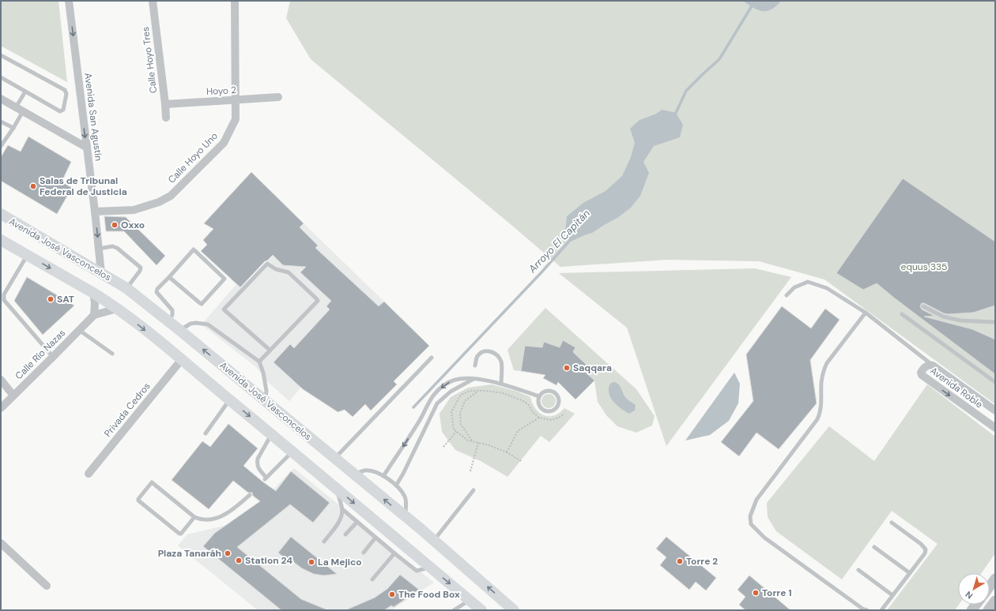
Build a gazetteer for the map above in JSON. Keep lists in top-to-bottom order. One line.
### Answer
{"streets":{"main road":["Avenida José Vasconcelos"],"street":["Calle Hoyo Tres","Hoyo 2","Avenida San Agustín","Calle Hoyo Uno","Calle Río Nazas","Avenida Roble","Privada Cedros"]},"crossings":[["Calle Hoyo Tres","Hoyo 2"],["Hoyo 2","Calle Hoyo Uno"],["Avenida San Agustín","Calle Hoyo Uno"],["Avenida San Agustín","Avenida José Vasconcelos"]],"one_way":["Avenida San Agustín"],"water":["Arroyo El Capitán"],"parks":["equus 335"],"places":["Salas de Tribunal Federal de Justicia","Oxxo","SAT","Saqqara","Plaza Tanaráh","Station 24","Torre 2","La Mejico","Torre 1","The Food Box"],"north":"bottom left"}
